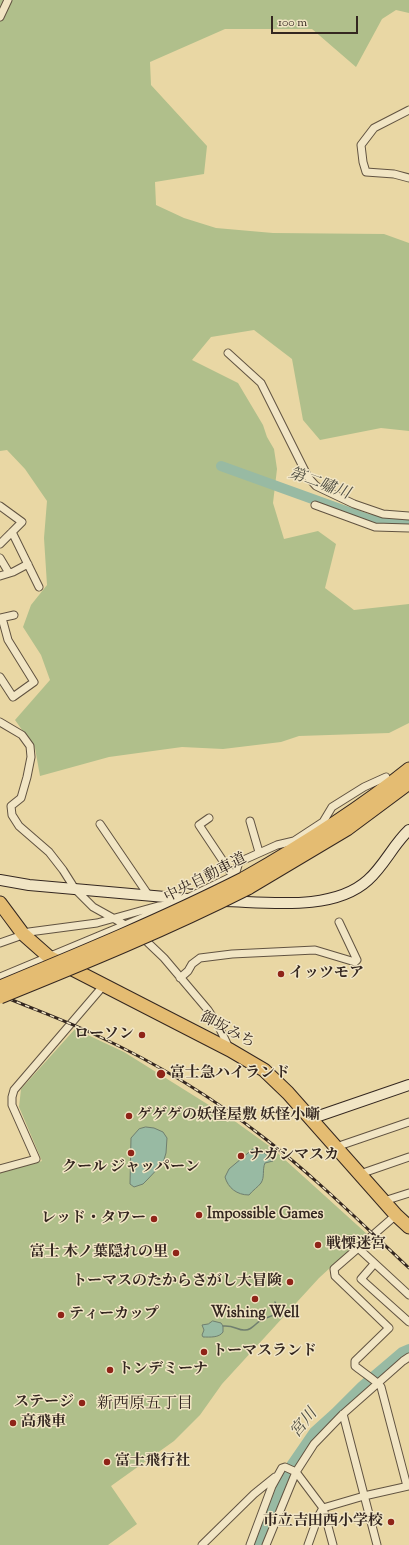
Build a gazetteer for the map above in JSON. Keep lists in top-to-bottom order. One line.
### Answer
{"streets":{"highway":["中央自動車道","御坂みち"]},"districts":["新西原五丁目"],"water":["第二嘯川","宮川"],"places":["イッツモア","ローソン","富士急ハイランド","ゲゲゲの妖怪屋敷 妖怪小噺","クール ジャッパーン","ナガシマスカ","Impossible Games","レッド・タワー","戦慄迷宮","富士 木ノ葉隠れの里","トーマスのたからさがし大冒険","Wishing Well","ティーカップ","トーマスランド","トンデミーナ","ステージ","高飛車","富士飛行社","市立吉田西小学校"],"scale_bar":"100 m"}
